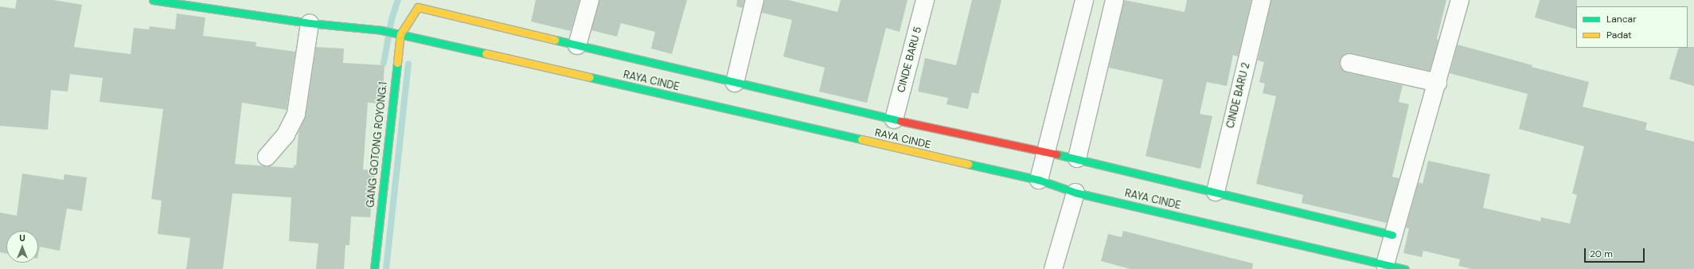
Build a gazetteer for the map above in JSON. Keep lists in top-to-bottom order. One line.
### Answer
{"streets":{"street":["CINDE BARU 5","RAYA CINDE","CINDE BARU 2","GANG GOTONG ROYONG.1"]},"crossings":[["CINDE BARU 5","RAYA CINDE"],["RAYA CINDE","CINDE BARU 2"],["RAYA CINDE","GANG GOTONG ROYONG.1"]],"legend":["Lancar","Padat"],"scale_bar":"20 m","north":"top"}
